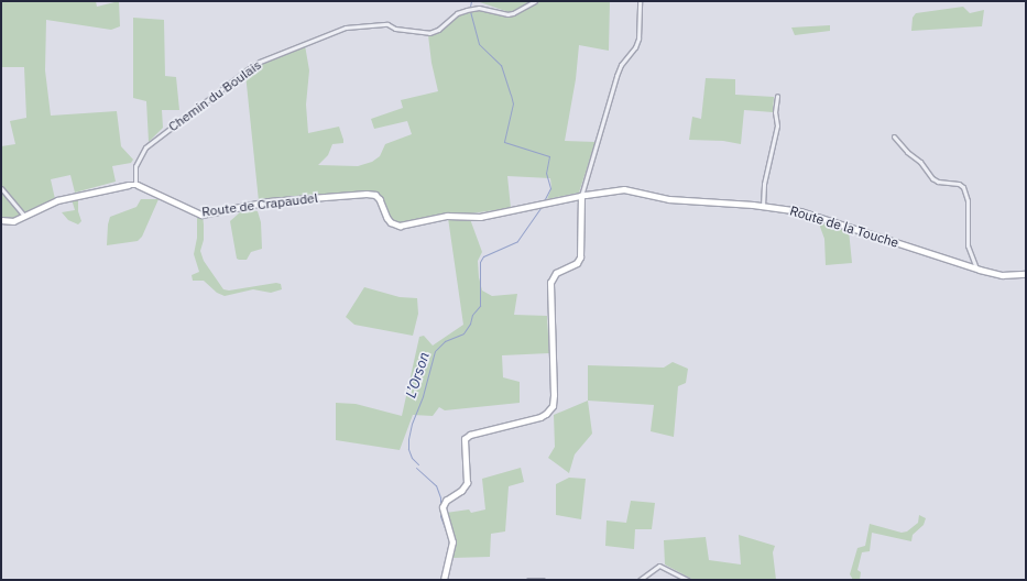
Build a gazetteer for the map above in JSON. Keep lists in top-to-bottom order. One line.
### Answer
{"streets":{"street":["Chemin du Boulais","Route de Crapaudel","Route de la Touche"]},"crossings":[["Chemin du Boulais","Route de Crapaudel"],["Route de Crapaudel","Route de la Touche"]],"water":["L’Orson"]}
